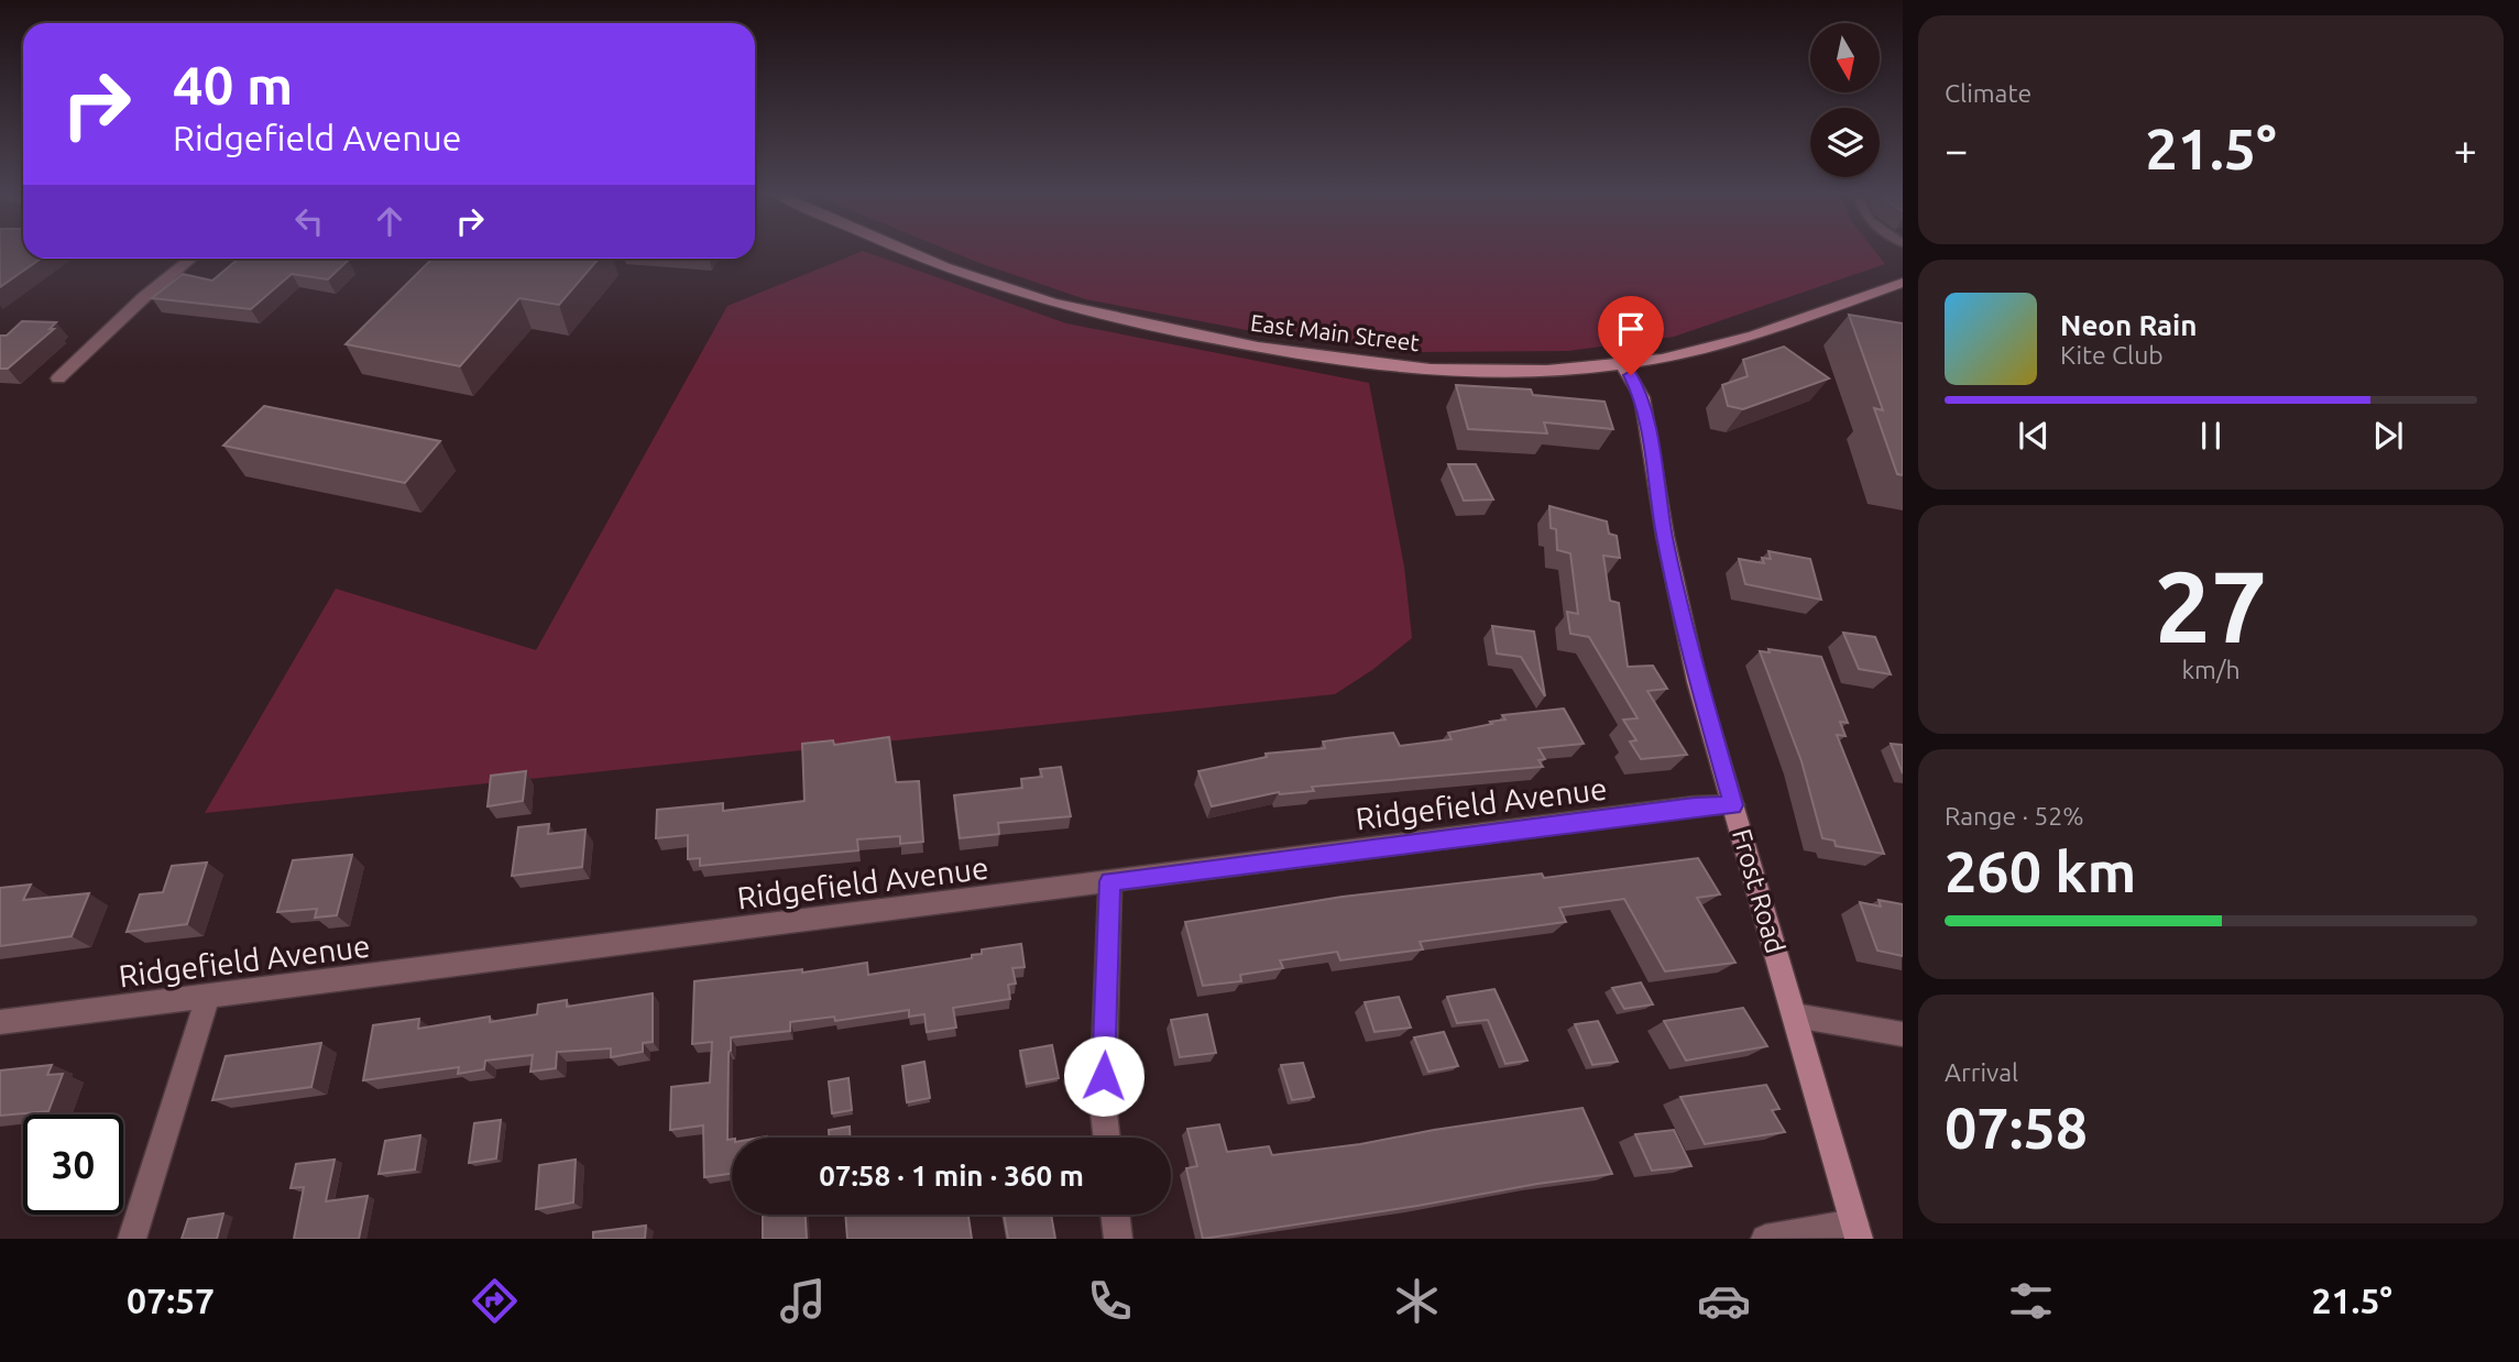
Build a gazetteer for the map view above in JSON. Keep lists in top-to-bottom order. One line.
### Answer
{"streets":{"main road":["East Main Street","Frost Road"],"street":["Ridgefield Avenue"]},"crossings":[["East Main Street","Frost Road"],["Ridgefield Avenue","Frost Road"]],"north":"bottom","page":{"tile":["Climate",["27","km/h"],["Range · 52%","260 km"],["Arrival","07:58"]],"turn":["40 m","Ridgefield Avenue"],"heat":["−","21.5°","+"],"song":["Neon Rain","Kite Club"],"limit":"30","trip":"07:58 · 1 min · 360 m","tabs":["07:57","21.5°"]}}
